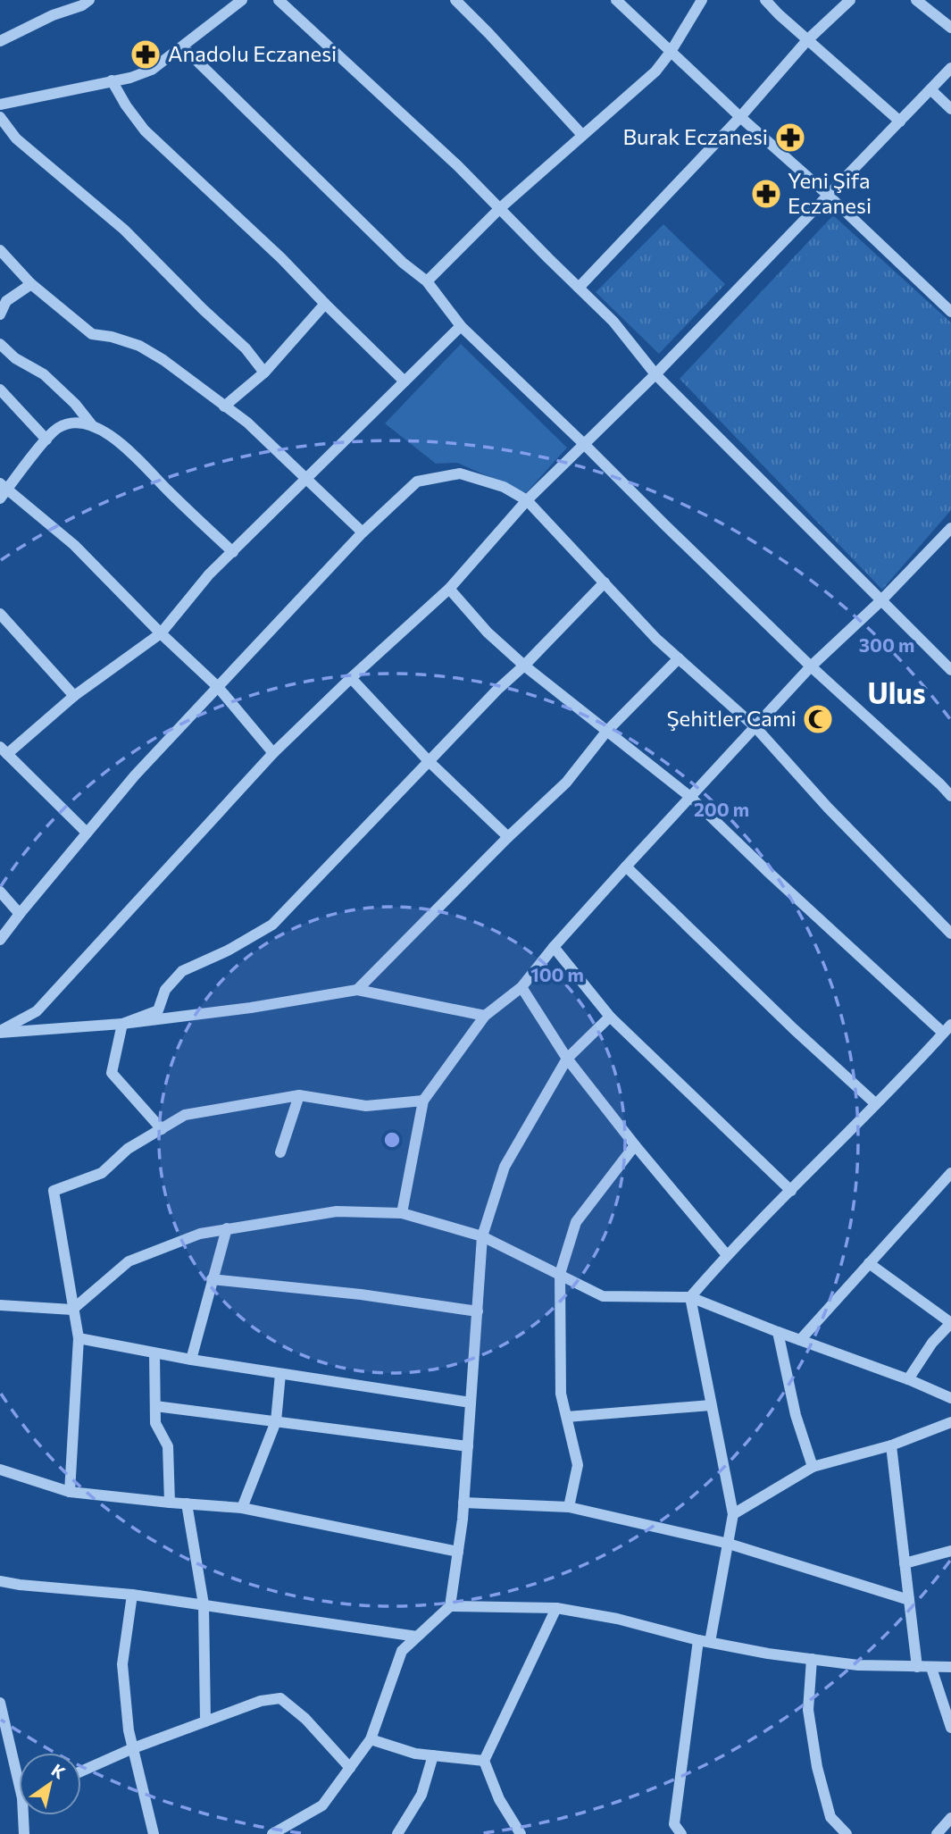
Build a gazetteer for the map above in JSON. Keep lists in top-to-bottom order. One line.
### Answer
{"districts":["Ulus"],"places":{"pharmacy":["Anadolu Eczanesi","Burak Eczanesi","Yeni Şifa Eczanesi"],"mosque":["Şehitler Cami"]},"north":"top right","rings":["300 m","200 m","100 m"]}
